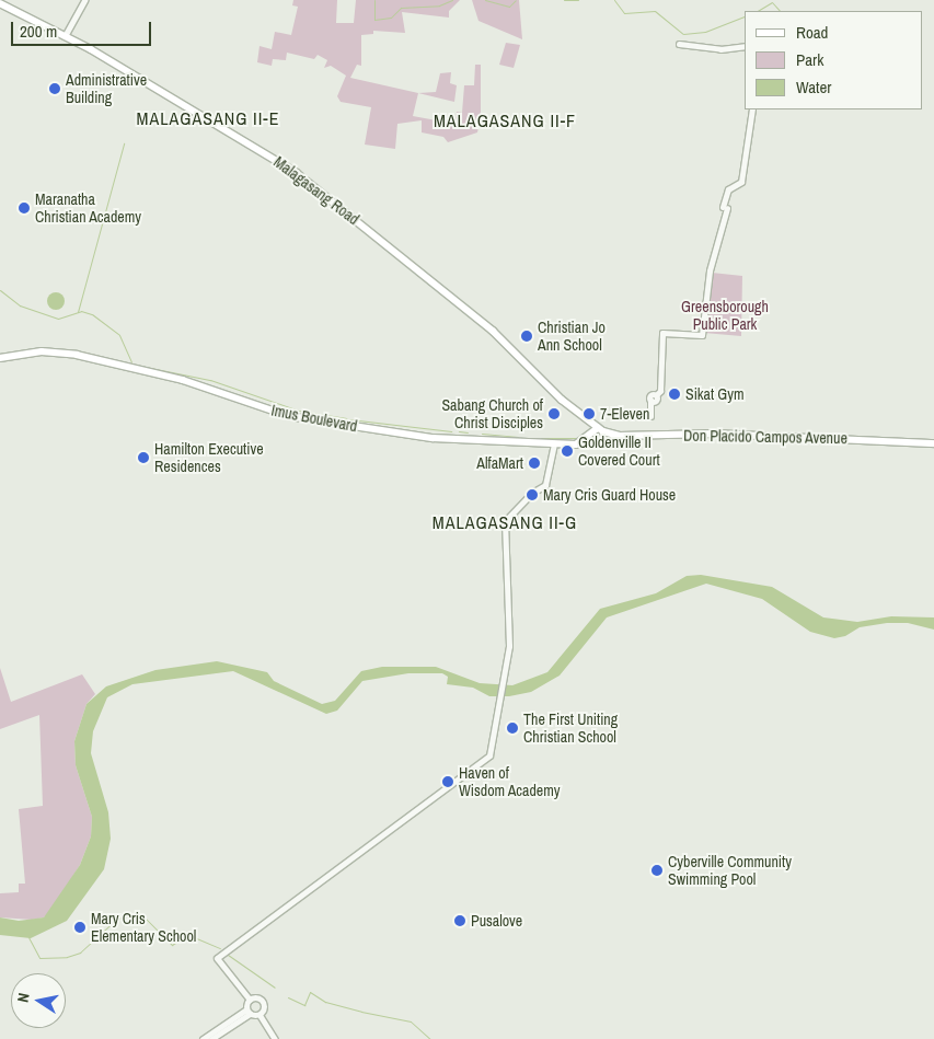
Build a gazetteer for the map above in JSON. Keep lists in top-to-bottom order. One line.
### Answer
{"streets":{"main road":["Malagasang Road","Imus Boulevard","Don Placido Campos Avenue"]},"crossings":[["Malagasang Road","Imus Boulevard"],["Malagasang Road","Don Placido Campos Avenue"],["Imus Boulevard","Don Placido Campos Avenue"]],"districts":["MALAGASANG II-E","MALAGASANG II-F","MALAGASANG II-G"],"parks":["Greensborough Public Park"],"places":["Administrative Building","Maranatha Christian Academy","Christian Jo Ann School","Sikat Gym","Sabang Church of Christ Disciples","7-Eleven","Goldenville II Covered Court","Hamilton Executive Residences","AlfaMart","Mary Cris Guard House","The First Uniting Christian School","Haven of Wisdom Academy","Cyberville Community Swimming Pool","Pusalove","Mary Cris Elementary School"],"legend":["Road","Park","Water"],"scale_bar":"200 m","north":"left"}
